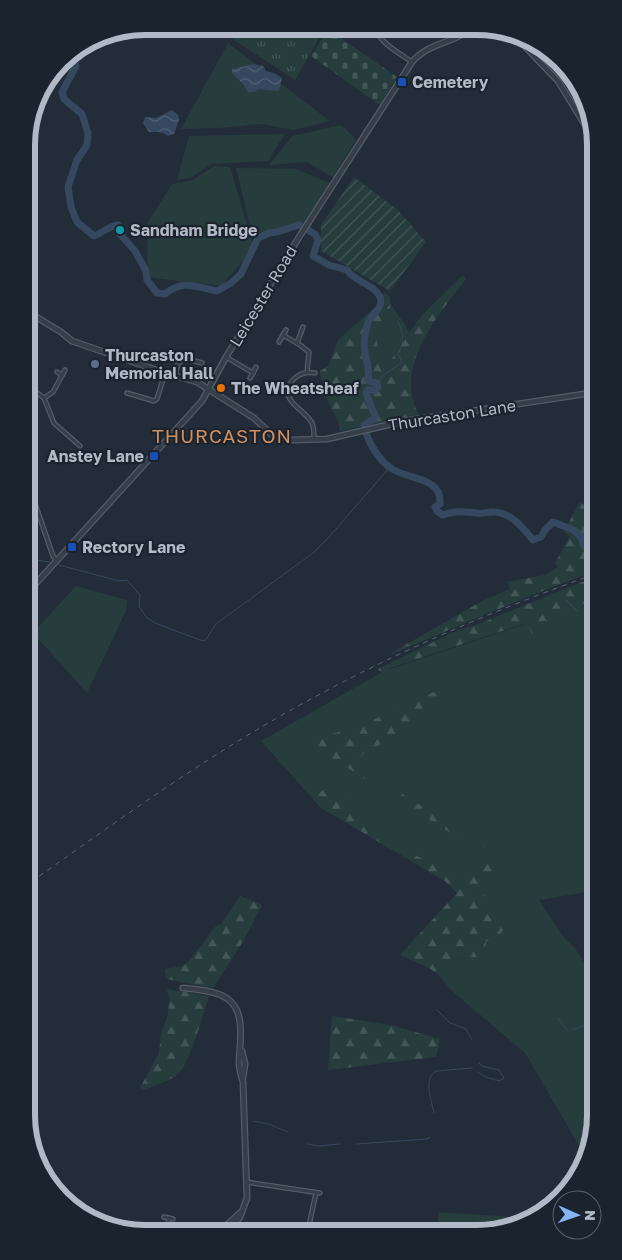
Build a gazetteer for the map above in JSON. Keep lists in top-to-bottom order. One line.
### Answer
{"streets":{"street":["Leicester Road","Thurcaston Lane"]},"crossings":[["Leicester Road","Thurcaston Lane"]],"districts":["THURCASTON"],"places":{"transit":["Cemetery","Anstey Lane","Rectory Lane"],"other":["Sandham Bridge","Thurcaston Memorial Hall","The Wheatsheaf"]},"north":"right"}
